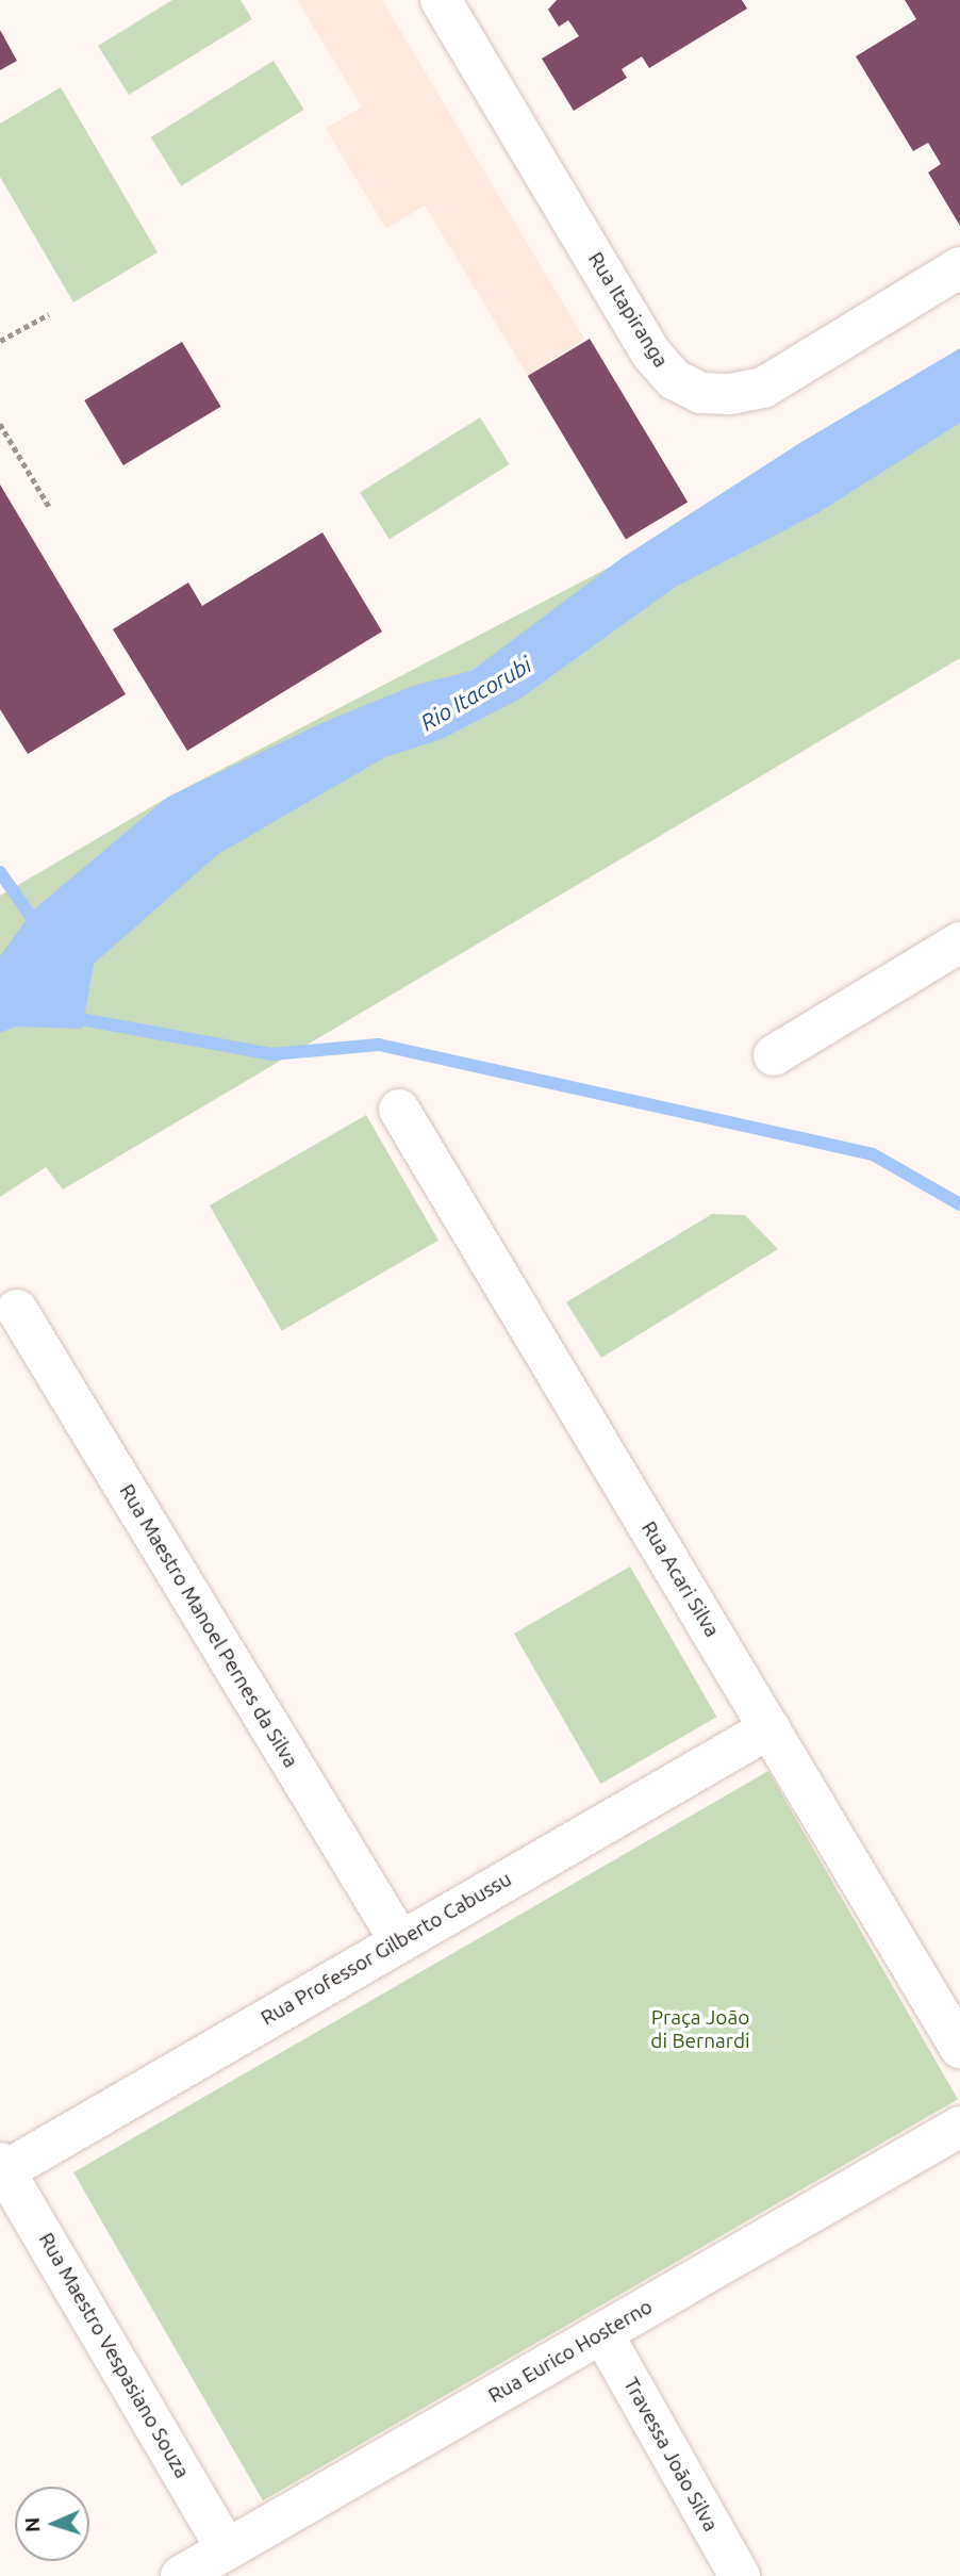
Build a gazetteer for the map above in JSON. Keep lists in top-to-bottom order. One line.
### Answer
{"streets":{"street":["Rua Itapiranga","Rua Acari Silva","Rua Maestro Manoel Pernes da Silva","Rua Professor Gilberto Cabussu","Rua Eurico Hosterno","Rua Maestro Vespasiano Souza","Travessa João Silva"]},"crossings":[["Rua Acari Silva","Rua Professor Gilberto Cabussu"],["Rua Maestro Manoel Pernes da Silva","Rua Professor Gilberto Cabussu"],["Rua Professor Gilberto Cabussu","Rua Maestro Vespasiano Souza"],["Rua Eurico Hosterno","Rua Maestro Vespasiano Souza"],["Rua Eurico Hosterno","Travessa João Silva"]],"water":["Rio Itacorubi"],"parks":["Praça João di Bernardi"],"north":"left"}
